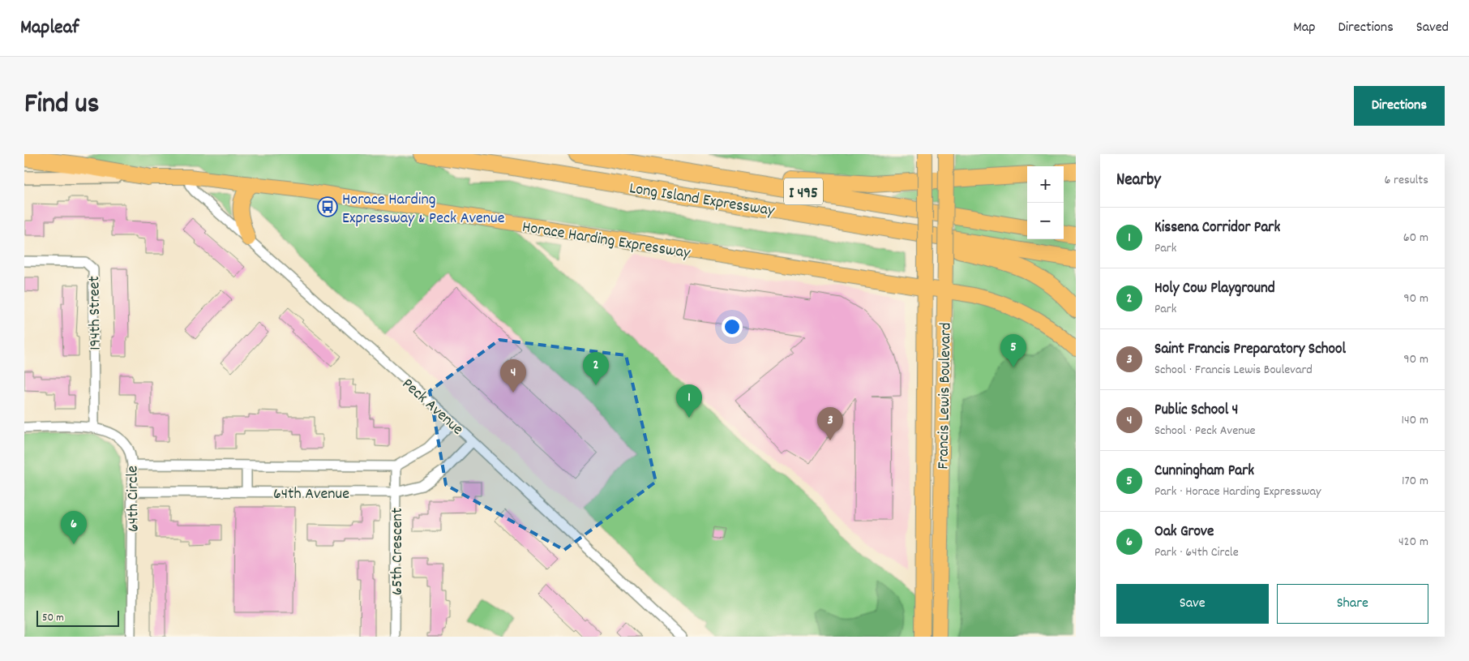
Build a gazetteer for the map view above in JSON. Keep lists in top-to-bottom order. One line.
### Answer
{"streets":{"highway":["I 495","Long Island Expressway"],"main road":["Horace Harding Expressway","Francis Lewis Boulevard"],"street":["194th Street","Peck Avenue","64th Avenue","64th Circle","65th Crescent"]},"crossings":[["Horace Harding Expressway","Francis Lewis Boulevard"],["Horace Harding Expressway","Peck Avenue"],["194th Street","64th Circle"],["Peck Avenue","64th Avenue"],["64th Avenue","64th Circle"],["64th Avenue","65th Crescent"]],"places":{"bus stop":["Horace Harding Expressway & Peck Avenue"]},"scale_bar":"50 m","page":{"header":"Mapleaf","nav":["Map","Directions","Saved"],"title":"Find us","buttons":["Directions",["Save","Share"]],"heading":["Nearby","6 results"],"map_buttons":["+","−"],"list":[{"mark":"1","name":"Kissena Corridor Park","note":"Park","value":"60 m"},{"mark":"2","name":"Holy Cow Playground","note":"Park","value":"90 m"},{"mark":"3","name":"Saint Francis Preparatory School","note":"School · Francis Lewis Boulevard","value":"90 m"},{"mark":"4","name":"Public School 4","note":"School · Peck Avenue","value":"140 m"},{"mark":"5","name":"Cunningham Park","note":"Park · Horace Harding Expressway","value":"170 m"},{"mark":"6","name":"Oak Grove","note":"Park · 64th Circle","value":"420 m"}],"pins":["5","2","4","1","3","6"],"scale":"50 m"}}
